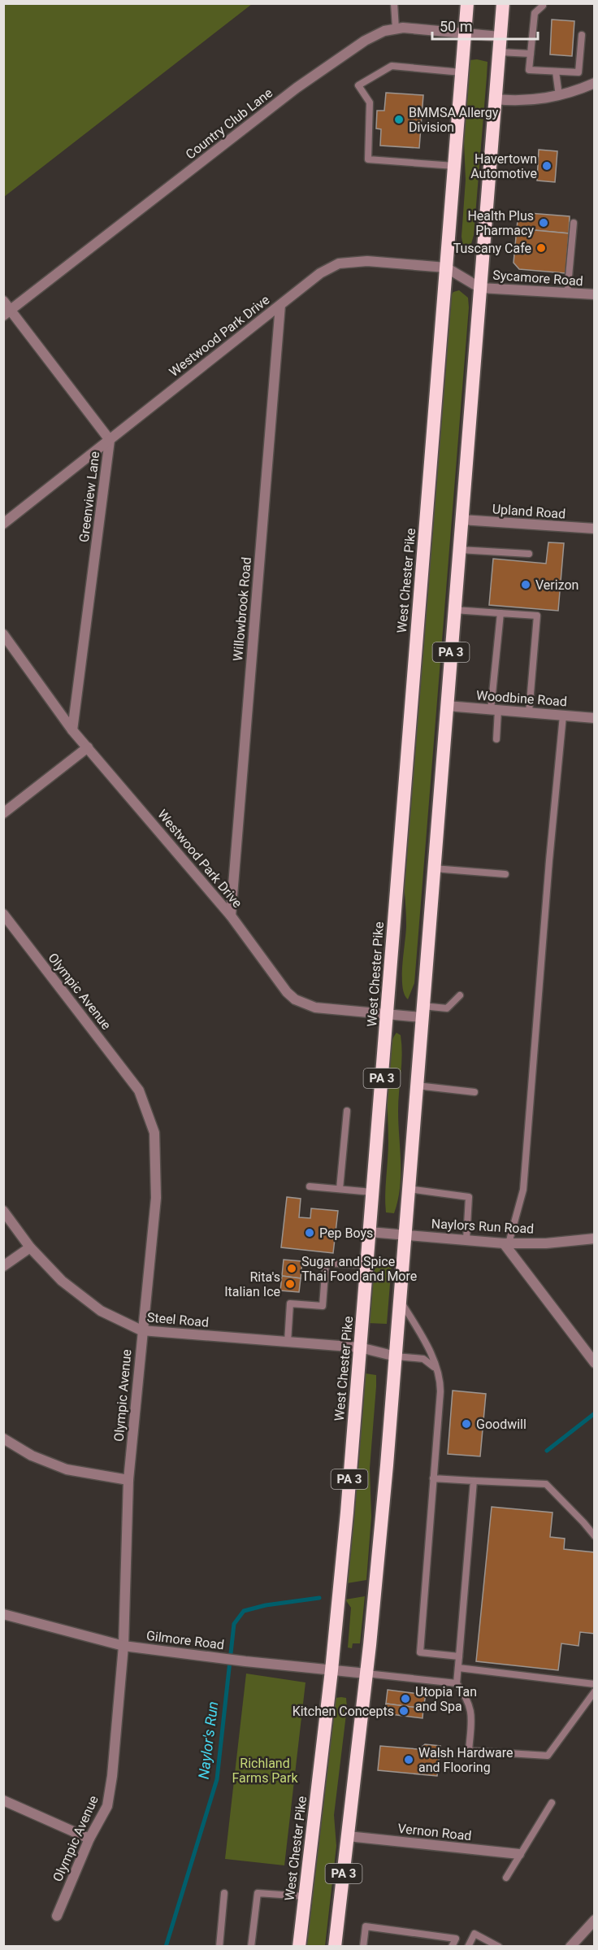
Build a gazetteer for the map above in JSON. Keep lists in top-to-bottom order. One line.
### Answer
{"streets":{"highway":["West Chester Pike","PA 3"],"street":["Country Club Lane","Sycamore Road","Westwood Park Drive","Greenview Lane","Upland Road","Willowbrook Road","Woodbine Road","Olympic Avenue","Naylors Run Road","Steel Road","Gilmore Road","Vernon Road"]},"crossings":[["Country Club Lane","Greenview Lane"],["Country Club Lane","West Chester Pike"],["Country Club Lane","PA 3"],["Sycamore Road","Westwood Park Drive"],["Sycamore Road","PA 3"],["Westwood Park Drive","Greenview Lane"],["Westwood Park Drive","West Chester Pike"],["Westwood Park Drive","Willowbrook Road"],["Westwood Park Drive","PA 3"],["Upland Road","PA 3"],["West Chester Pike","Naylors Run Road"],["West Chester Pike","Steel Road"],["West Chester Pike","Gilmore Road"],["PA 3","Woodbine Road"],["PA 3","Naylors Run Road"],["PA 3","Steel Road"],["PA 3","Gilmore Road"],["PA 3","Vernon Road"],["Olympic Avenue","Steel Road"],["Olympic Avenue","Gilmore Road"]],"water":["Naylor's Run"],"parks":["Richland Farms Park"],"places":["BMMSA Allergy Division","Havertown Automotive","Health Plus Pharmacy","Tuscany Cafe","Verizon","Pep Boys","Sugar and Spice Thai Food and More","Rita's Italian Ice","Goodwill","Utopia Tan and Spa","Kitchen Concepts","Walsh Hardware and Flooring"],"scale_bar":"50 m"}
